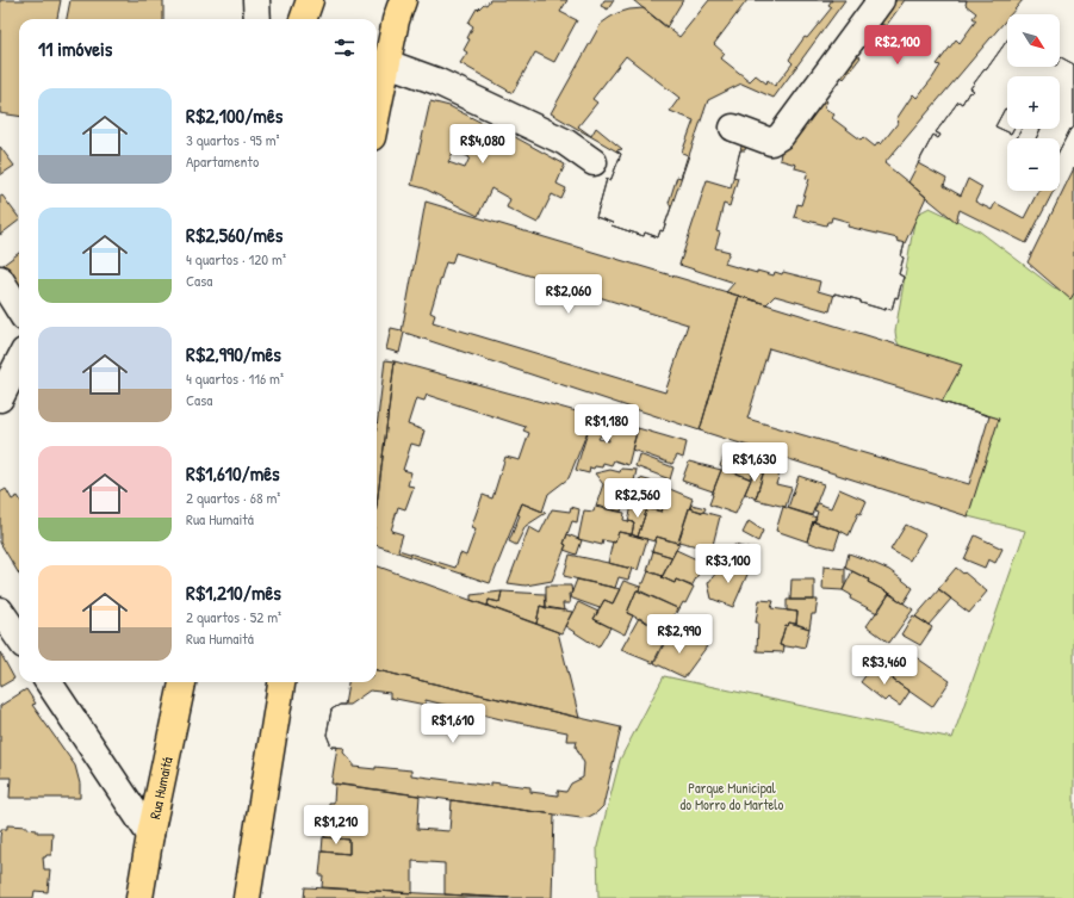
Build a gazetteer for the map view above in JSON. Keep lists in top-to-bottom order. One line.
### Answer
{"streets":{"main road":["Rua Humaitá"]},"parks":["Parque Municipal do Morro do Martelo"],"north":"bottom right","page":{"map_buttons":["+","−"],"heading":"11 imóveis","price":["R$2,100","R$4,080","R$2,060","R$1,180","R$1,630","R$2,560","R$3,100","R$2,990","R$3,460","R$1,610","R$1,210"],"list":[{"name":"R$2,100/mês","note":"3 quartos · 95 m² · Apartamento"},{"name":"R$2,560/mês","note":"4 quartos · 120 m² · Casa"},{"name":"R$2,990/mês","note":"4 quartos · 116 m² · Casa"},{"name":"R$1,610/mês","note":"2 quartos · 68 m² · Rua Humaitá"},{"name":"R$1,210/mês","note":"2 quartos · 52 m² · Rua Humaitá"}]}}
